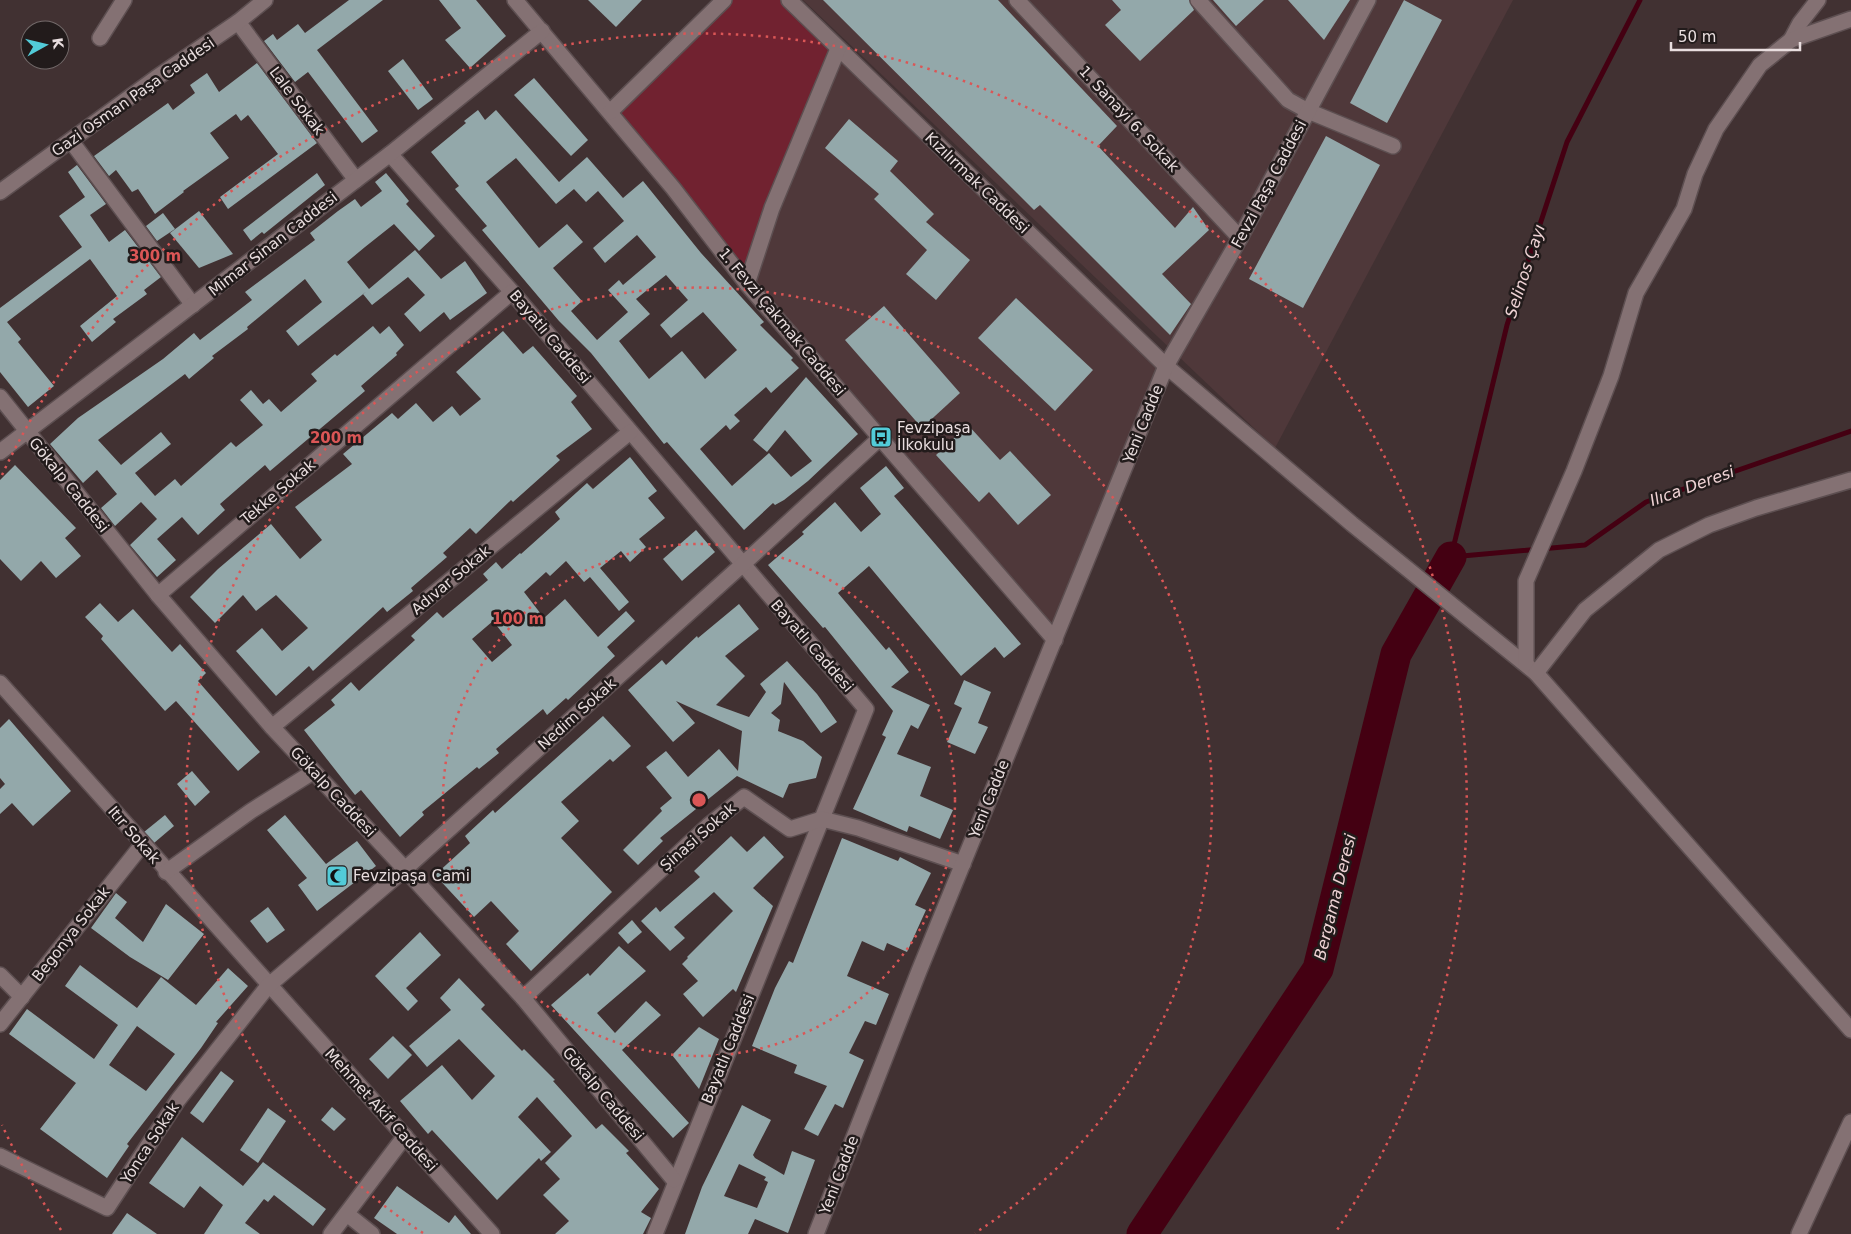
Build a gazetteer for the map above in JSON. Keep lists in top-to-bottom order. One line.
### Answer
{"streets":{"street":["Gazi Osman Paşa Caddesi","Lale Sokak","1. Sanayi 6. Sokak","Kızılırmak Caddesi","Fevzi Paşa Caddesi","Mimar Sinan Caddesi","1. Fevzi Çakmak Caddesi","Bayatlı Caddesi","Yeni Cadde","Gökalp Caddesi","Tekke Sokak","Adıvar Sokak","Nedim Sokak","Itır Sokak","Şinasi Sokak","Begonya Sokak","Mehmet Akif Caddesi","Yonca Sokak"]},"crossings":[["Gazi Osman Paşa Caddesi","Lale Sokak"],["Lale Sokak","Mimar Sinan Caddesi"],["1. Sanayi 6. Sokak","Fevzi Paşa Caddesi"],["Kızılırmak Caddesi","Fevzi Paşa Caddesi"],["Kızılırmak Caddesi","Yeni Cadde"],["Fevzi Paşa Caddesi","Yeni Cadde"],["Mimar Sinan Caddesi","1. Fevzi Çakmak Caddesi"],["Mimar Sinan Caddesi","Bayatlı Caddesi"],["Mimar Sinan Caddesi","Gökalp Caddesi"],["1. Fevzi Çakmak Caddesi","Yeni Cadde"],["1. Fevzi Çakmak Caddesi","Nedim Sokak"],["Bayatlı Caddesi","Gökalp Caddesi"],["Bayatlı Caddesi","Tekke Sokak"],["Bayatlı Caddesi","Adıvar Sokak"],["Bayatlı Caddesi","Nedim Sokak"],["Bayatlı Caddesi","Şinasi Sokak"],["Gökalp Caddesi","Tekke Sokak"],["Gökalp Caddesi","Adıvar Sokak"],["Gökalp Caddesi","Nedim Sokak"],["Gökalp Caddesi","Şinasi Sokak"],["Nedim Sokak","Itır Sokak"],["Nedim Sokak","Mehmet Akif Caddesi"],["Nedim Sokak","Yonca Sokak"],["Itır Sokak","Begonya Sokak"],["Itır Sokak","Mehmet Akif Caddesi"],["Itır Sokak","Yonca Sokak"],["Mehmet Akif Caddesi","Yonca Sokak"]],"water":["Selinos Çayı","Ilıca Deresi","Bergama Deresi"],"places":{"bus stop":["Fevzipaşa İlkokulu"],"mosque":["Fevzipaşa Cami"]},"scale_bar":"50 m","north":"right","rings":["300 m","200 m","100 m"]}
